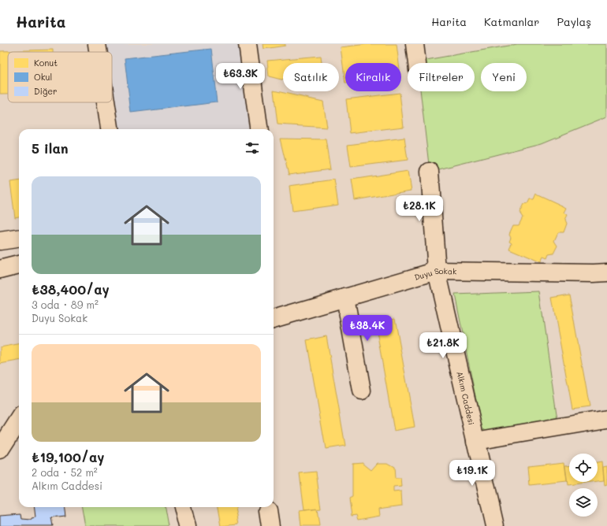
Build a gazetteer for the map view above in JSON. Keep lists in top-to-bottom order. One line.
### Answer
{"streets":{"street":["Duyu Sokak","Alkım Caddesi"]},"crossings":[["Duyu Sokak","Alkım Caddesi"]],"legend":["Konut","Okul","Diğer"],"page":{"header":"Harita","nav":["Harita","Katmanlar","Paylaş"],"price":["₺63.3K","₺28.1K","₺38.4K","₺21.8K","₺19.1K"],"chip":["Satılık","Kiralık","Filtreler","Yeni"],"heading":"5 ilan","list":[{"name":"₺38,400/ay","note":"3 oda · 89 m² · Duyu Sokak"},{"name":"₺19,100/ay","note":"2 oda · 52 m² · Alkım Caddesi"}]}}
